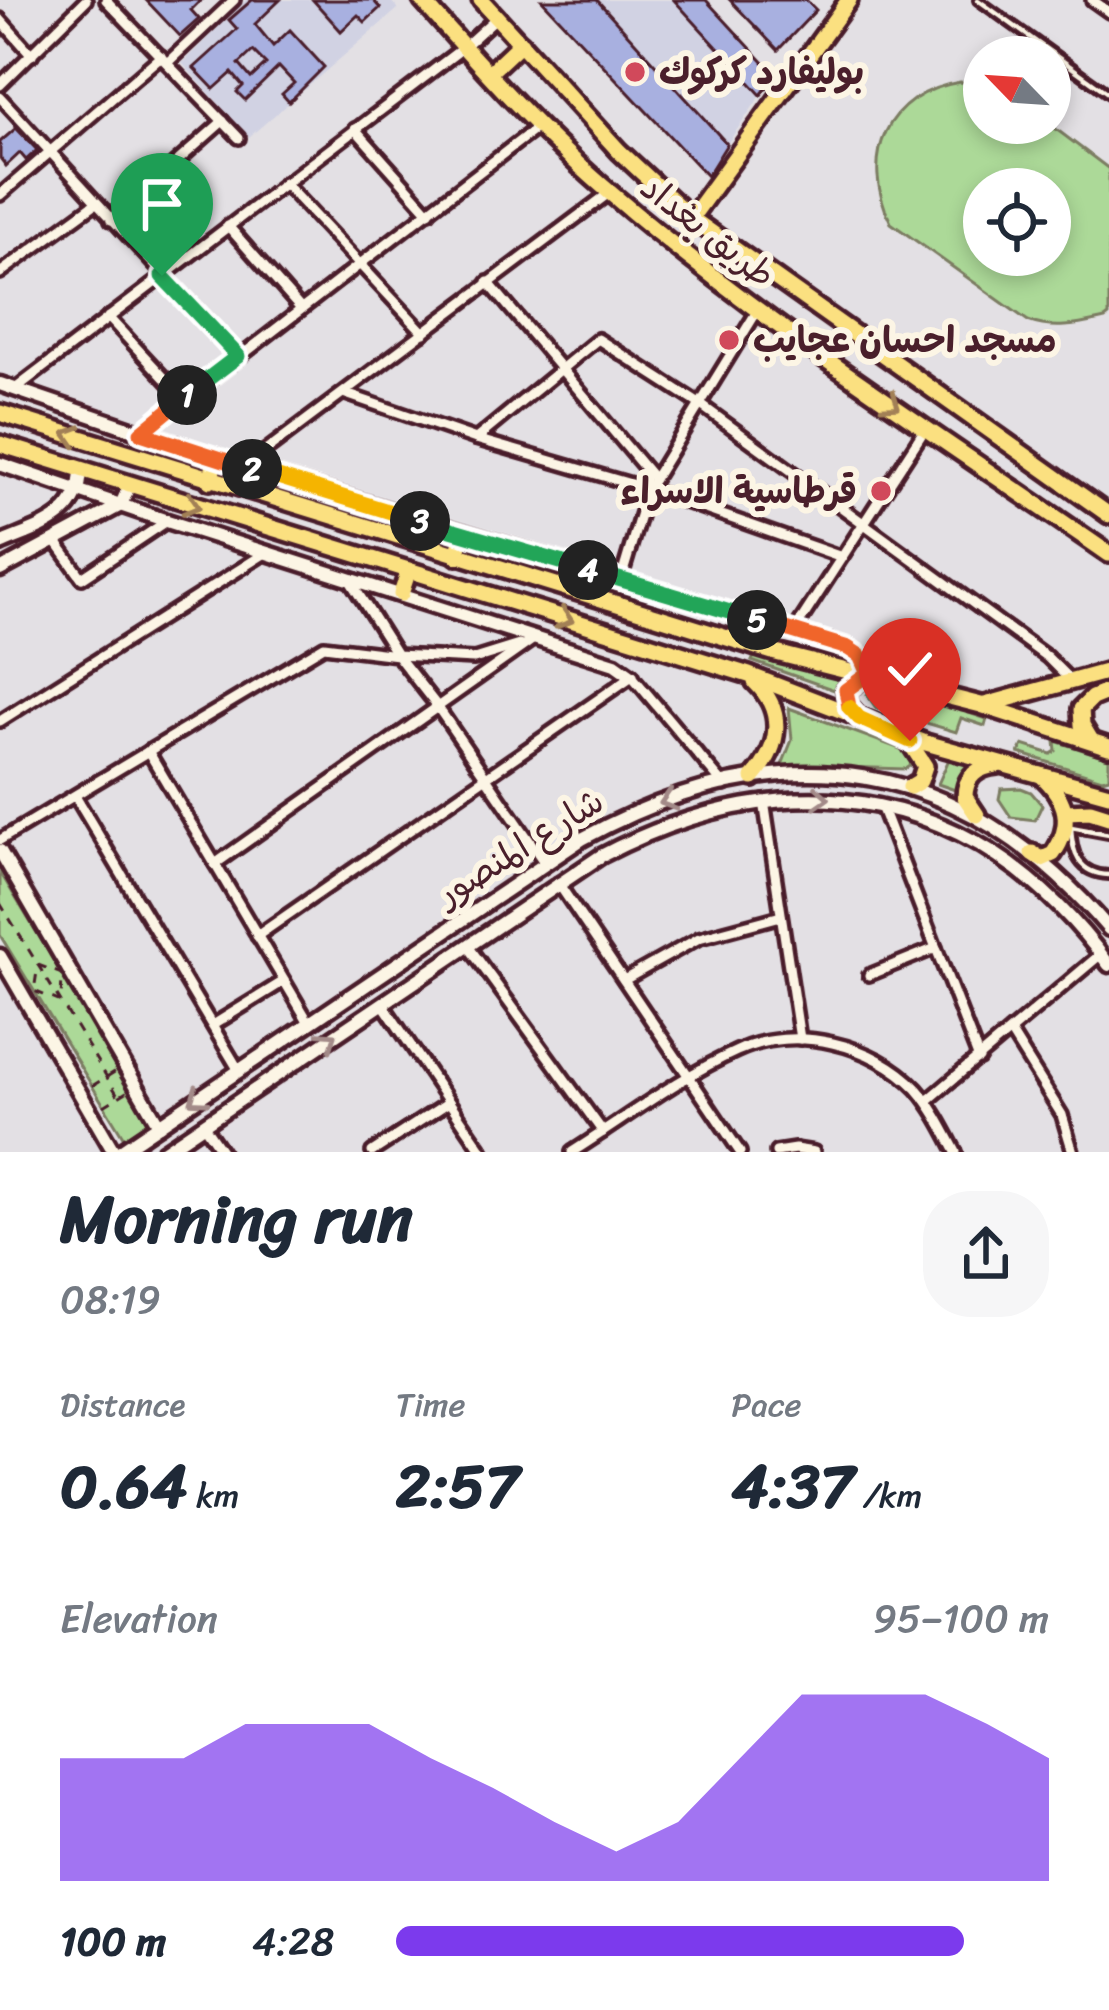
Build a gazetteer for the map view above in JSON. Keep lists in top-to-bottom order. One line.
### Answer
{"streets":{"main road":["طريق بغداد"],"street":["شارع المنصور"]},"places":["بوليفارد كركوك","مسجد احسان عجايب","قرطاسية الاسراء"],"north":"top left","page":{"pins":["1","2","3","4","5"],"heading":["Morning run","08:19"],"stats":[["Distance","0.64 km"],["Time","2:57"],["Pace","4:37 /km"]],"chart":["Elevation","95–100 m"],"list":[{"name":"100 m","note":"4:28"}]}}
